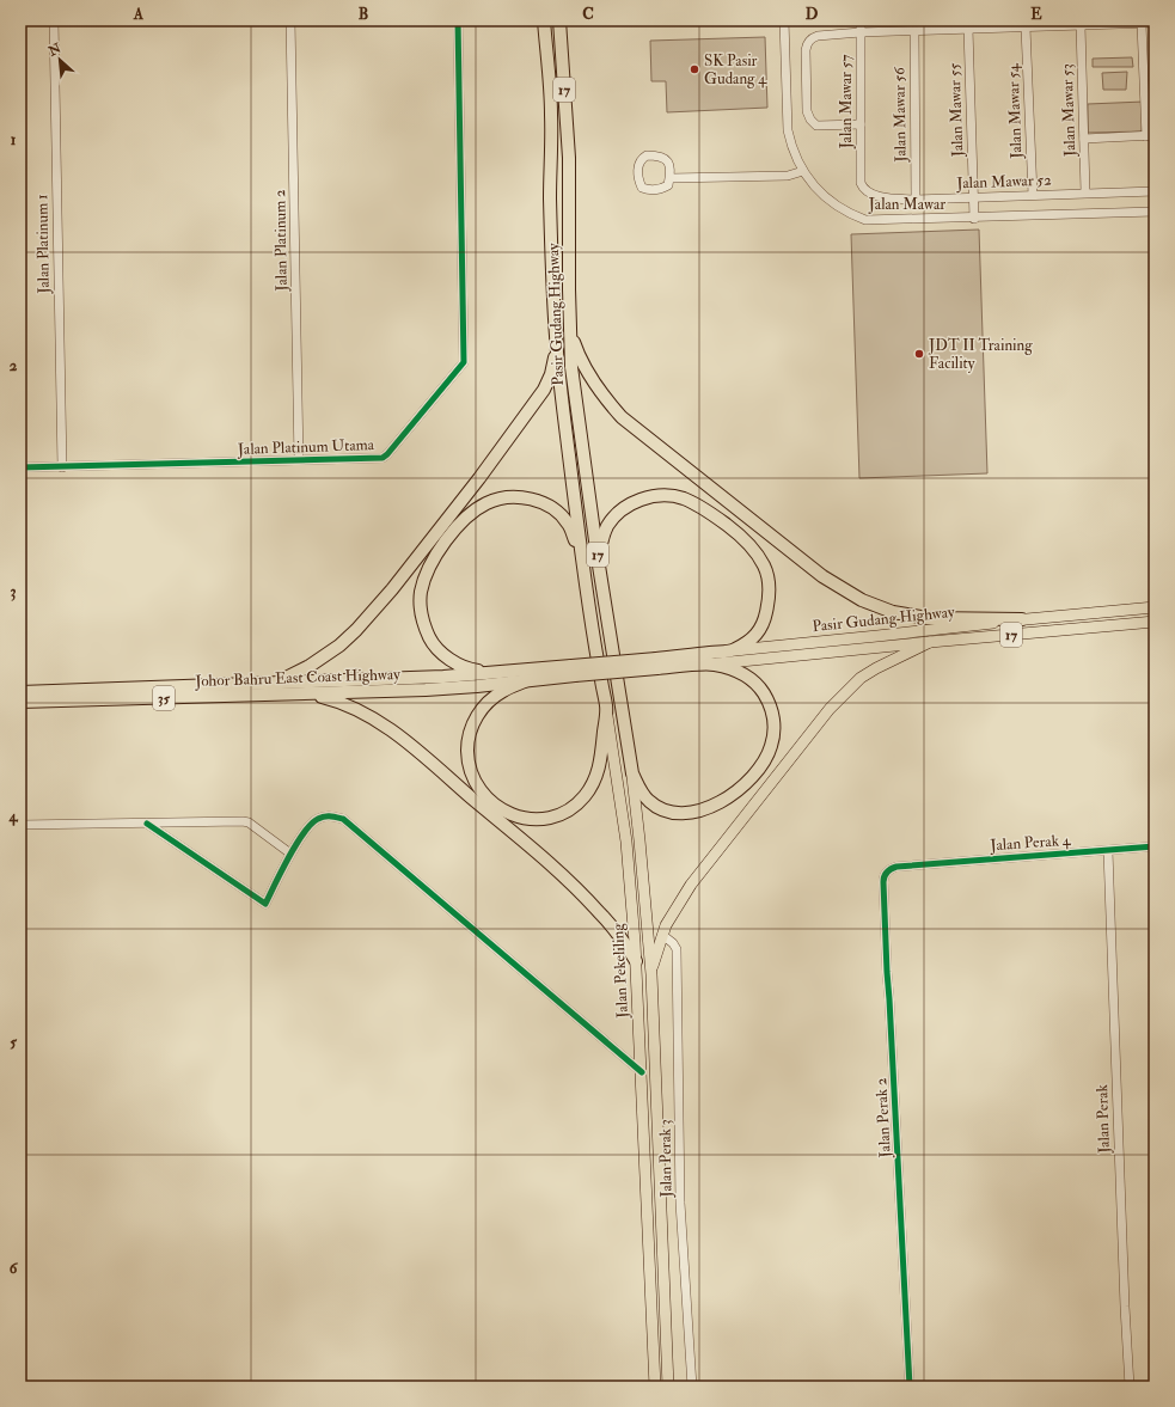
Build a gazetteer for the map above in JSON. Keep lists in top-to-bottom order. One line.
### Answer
{"streets":{"highway":["17","Pasir Gudang Highway","Johor Bahru East Coast Highway","35","Jalan Pekeliling"],"street":["Jalan Mawar 57","Jalan Mawar 55","Jalan Mawar 53","Jalan Mawar 54","Jalan Mawar 56","Jalan Mawar 52","Jalan Mawar","Jalan Platinum 2","Jalan Platinum 1","Jalan Platinum Utama","Jalan Perak 4","Jalan Perak 2","Jalan Perak","Jalan Perak 3"]},"crossings":[["Jalan Mawar 57","Jalan Mawar 52"],["Jalan Mawar 55","Jalan Mawar 52"],["Jalan Mawar 55","Jalan Mawar"],["Jalan Mawar 53","Jalan Mawar 52"],["Jalan Mawar 54","Jalan Mawar 52"],["Jalan Mawar 56","Jalan Mawar 52"],["Jalan Platinum 2","Jalan Platinum Utama"],["Jalan Platinum 1","Jalan Platinum Utama"],["Pasir Gudang Highway","Johor Bahru East Coast Highway"],["Pasir Gudang Highway","Jalan Pekeliling"],["Jalan Perak 4","Jalan Perak 2"],["Jalan Perak 4","Jalan Perak"]],"places":["SK Pasir Gudang 4","JDT II Training Facility"],"north":"top left","grid":{"columns":["A","B","C","D","E"],"rows":["1","2","3","4","5","6"]}}
